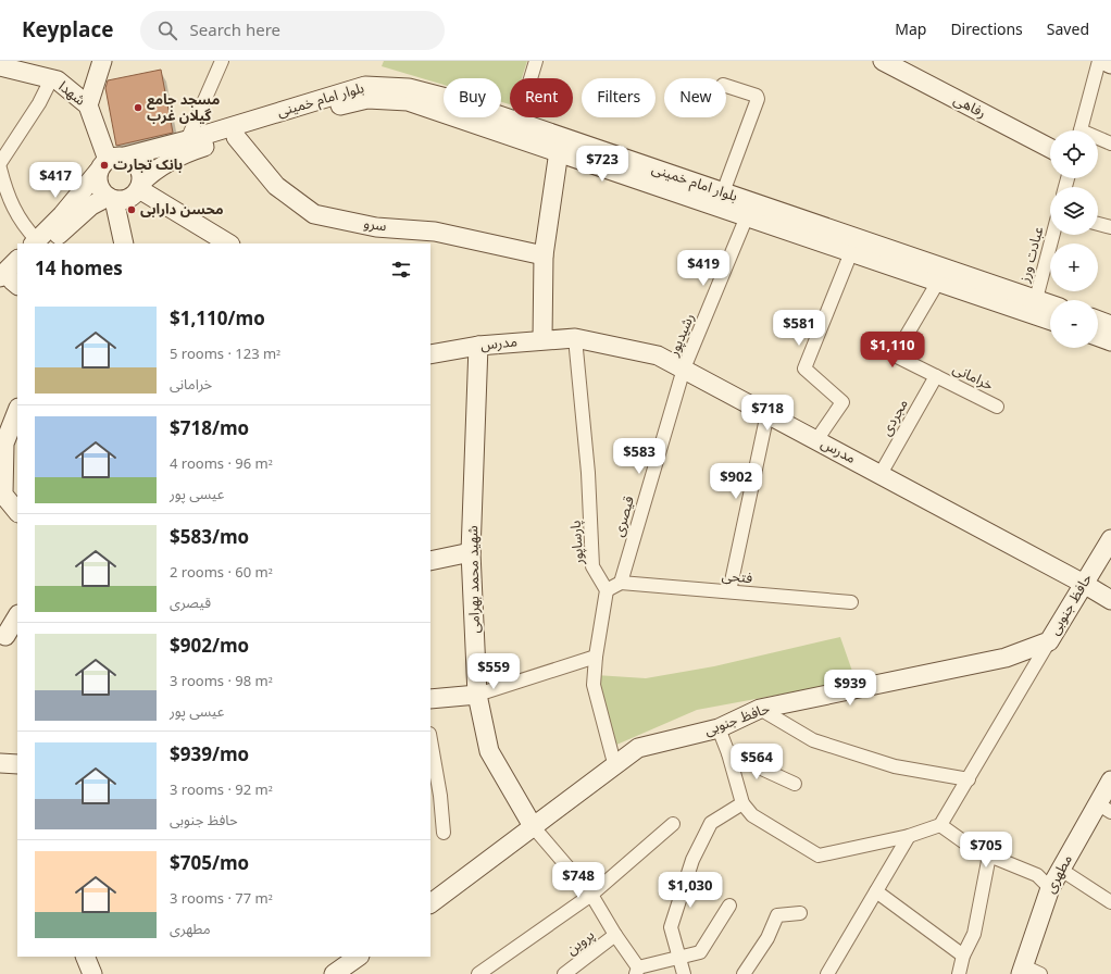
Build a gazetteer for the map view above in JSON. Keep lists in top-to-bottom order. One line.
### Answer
{"streets":{"street":["شهدا","بلوار امام خمینی","رفاهی","سرو","عبادت ورز","رشیدپور","مدرس","خرامانی","مجردی","قیصری","پارساپور","فتحی","شهید محمد بهرامی","حافظ جنوبی","مطهری","پروین"]},"crossings":[["شهدا","بلوار امام خمینی"],["بلوار امام خمینی","سرو"],["بلوار امام خمینی","عبادت ورز"],["بلوار امام خمینی","رشیدپور"],["بلوار امام خمینی","خرامانی"],["رشیدپور","مدرس"],["رشیدپور","قیصری"],["مدرس","مجردی"],["مدرس","قیصری"],["مدرس","پارساپور"],["مدرس","شهید محمد بهرامی"],["مدرس","حافظ جنوبی"],["خرامانی","مجردی"],["قیصری","فتحی"],["شهید محمد بهرامی","حافظ جنوبی"]],"places":["مسجد جامع گیلان غرب","بانک تجارت","محسن دارابی"],"page":{"header":"Keyplace","search":"Search here","nav":["Map","Directions","Saved"],"chip":["Buy","Rent","Filters","New"],"map_buttons":["+","−"],"price":["$723","$417","$419","$581","$1,110","$718","$583","$902","$559","$939","$564","$705","$748","$1,030"],"heading":"14 homes","list":[{"name":"$1,110/mo","note":"5 rooms · 123 m² · خرامانی"},{"name":"$718/mo","note":"4 rooms · 96 m² · عیسی پور"},{"name":"$583/mo","note":"2 rooms · 60 m² · قیصری"},{"name":"$902/mo","note":"3 rooms · 98 m² · عیسی پور"},{"name":"$939/mo","note":"3 rooms · 92 m² · حافظ جنوبی"},{"name":"$705/mo","note":"3 rooms · 77 m² · مطهری"}]}}
